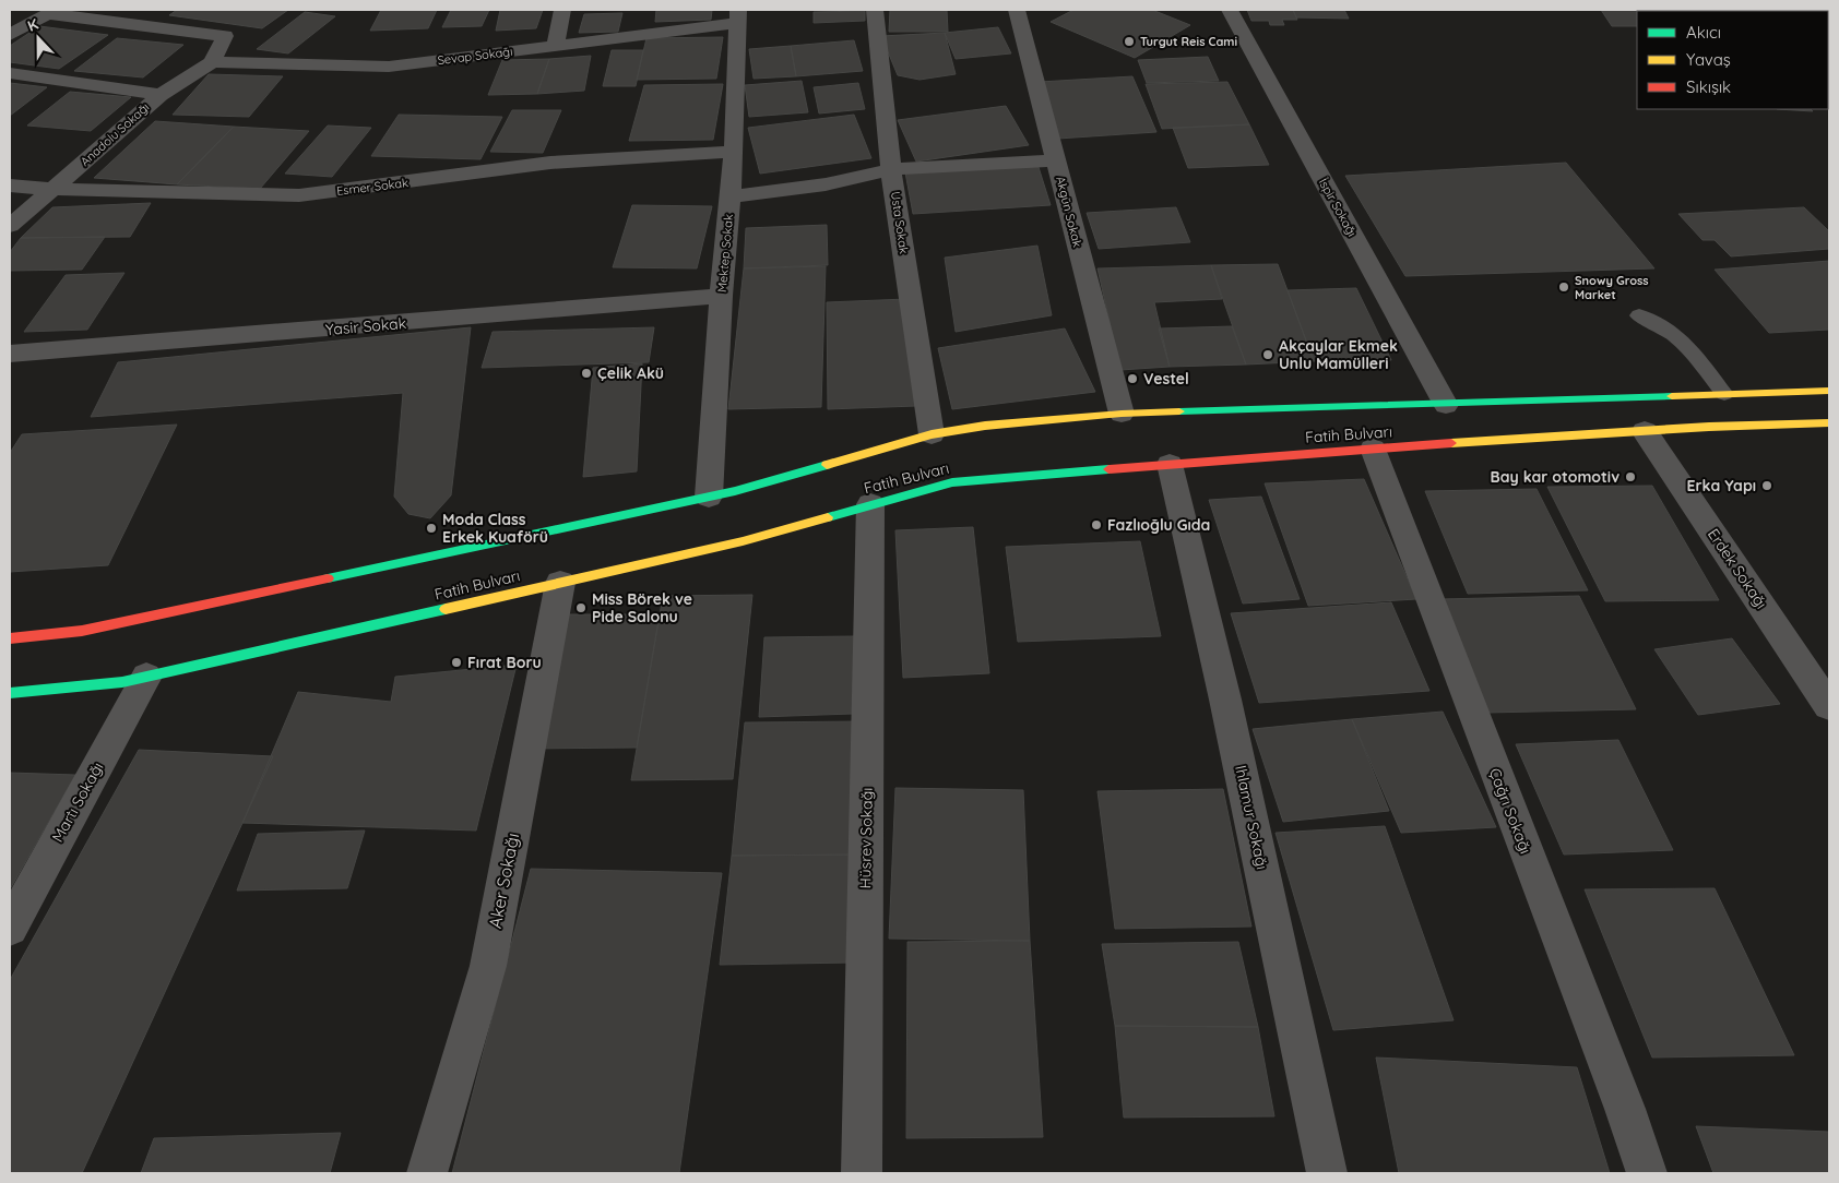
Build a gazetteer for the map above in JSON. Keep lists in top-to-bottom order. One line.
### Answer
{"streets":{"main road":["Fatih Bulvarı"],"street":["Sevap Sokağı","Anadolu Sokağı","Esmer Sokak","İspir Sokağı","Akgün Sokak","Usta Sokak","Mektep Sokak","Yasir Sokak","Erdek Sokağı","Martı Sokağı","Çağrı Sokağı","Ihlamur Sokağı","Hüsrev Sokağı","Aker Sokağı"]},"crossings":[["Sevap Sokağı","Anadolu Sokağı"],["Sevap Sokağı","Mektep Sokak"],["Anadolu Sokağı","Esmer Sokak"],["Esmer Sokak","Mektep Sokak"],["İspir Sokağı","Fatih Bulvarı"],["Akgün Sokak","Fatih Bulvarı"],["Usta Sokak","Fatih Bulvarı"],["Mektep Sokak","Yasir Sokak"],["Mektep Sokak","Fatih Bulvarı"],["Fatih Bulvarı","Erdek Sokağı"],["Fatih Bulvarı","Martı Sokağı"],["Fatih Bulvarı","Çağrı Sokağı"],["Fatih Bulvarı","Ihlamur Sokağı"],["Fatih Bulvarı","Hüsrev Sokağı"],["Fatih Bulvarı","Aker Sokağı"]],"places":["Turgut Reis Cami","Snowy Gross Market","Akçaylar Ekmek Unlu Mamülleri","Çelik Akü","Vestel","Bay kar otomotiv","Erka Yapı","Fazlıoğlu Gıda","Moda Class Erkek Kuaförü","Miss Börek ve Pide Salonu","Fırat Boru"],"legend":["Akıcı","Yavaş","Sıkışık"],"north":"top"}
